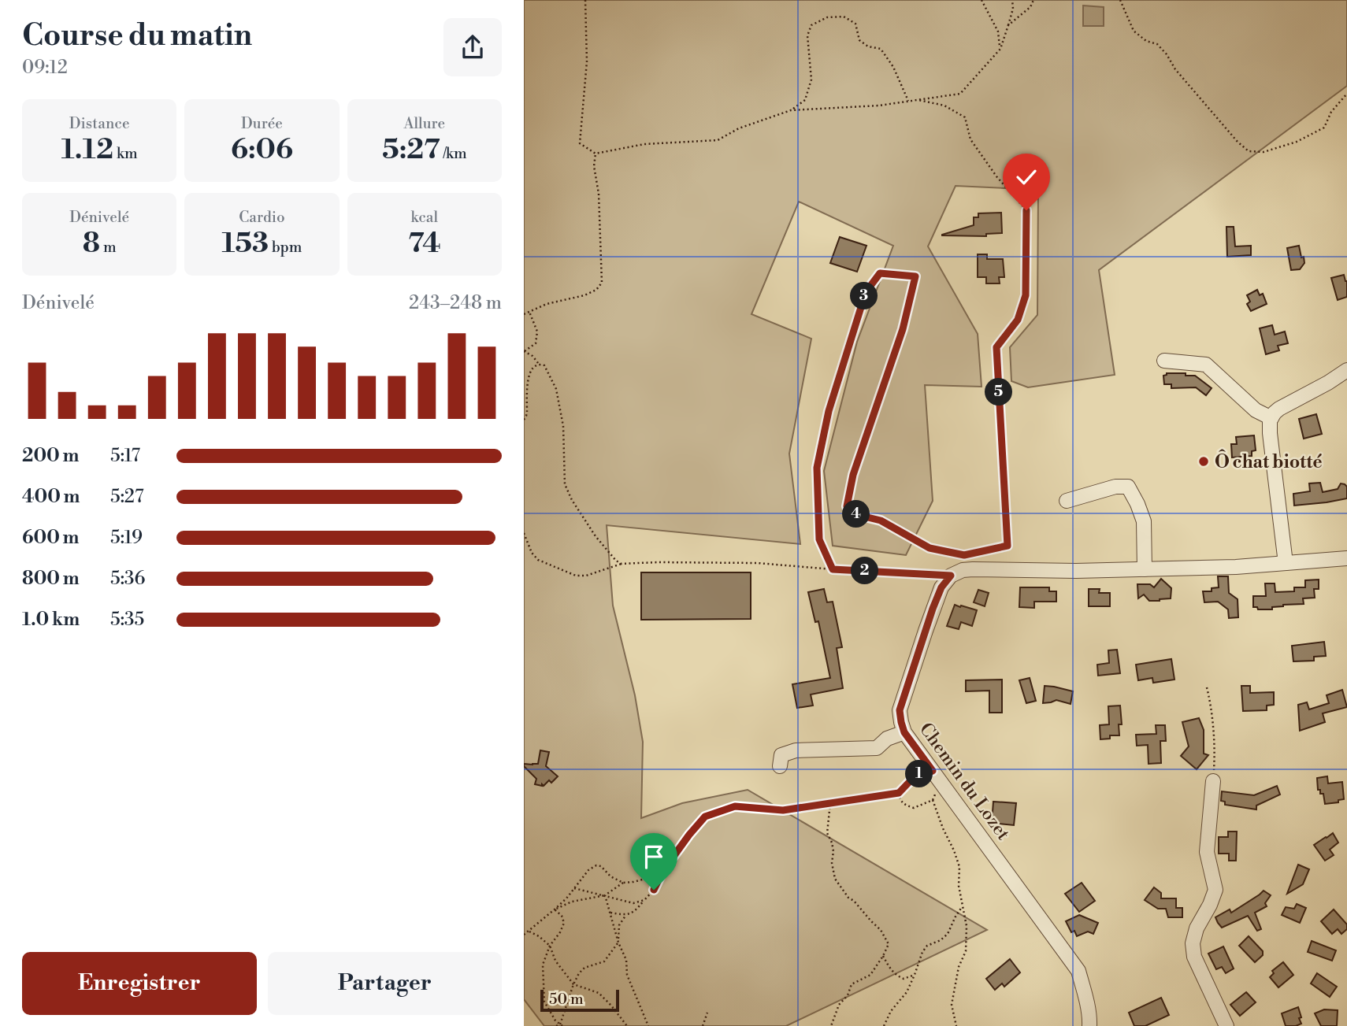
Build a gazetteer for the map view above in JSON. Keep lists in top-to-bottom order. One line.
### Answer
{"streets":{"street":["Chemin du Lozet"]},"places":["Ô chat biotté"],"scale_bar":"50 m","page":{"heading":["Course du matin","09:12"],"stats":[["Distance","1.12 km"],["Durée","6:06"],["Allure","5:27 /km"],["Dénivelé","8 m"],["Cardio","153 bpm"],["kcal","74"]],"chart":["Dénivelé","243–248 m"],"pins":["3","5","4","2","1"],"list":[{"name":"200 m","note":"5:17"},{"name":"400 m","note":"5:27"},{"name":"600 m","note":"5:19"},{"name":"800 m","note":"5:36"},{"name":"1.0 km","note":"5:35"}],"buttons":["Enregistrer","Partager"],"scale":"50 m"}}
